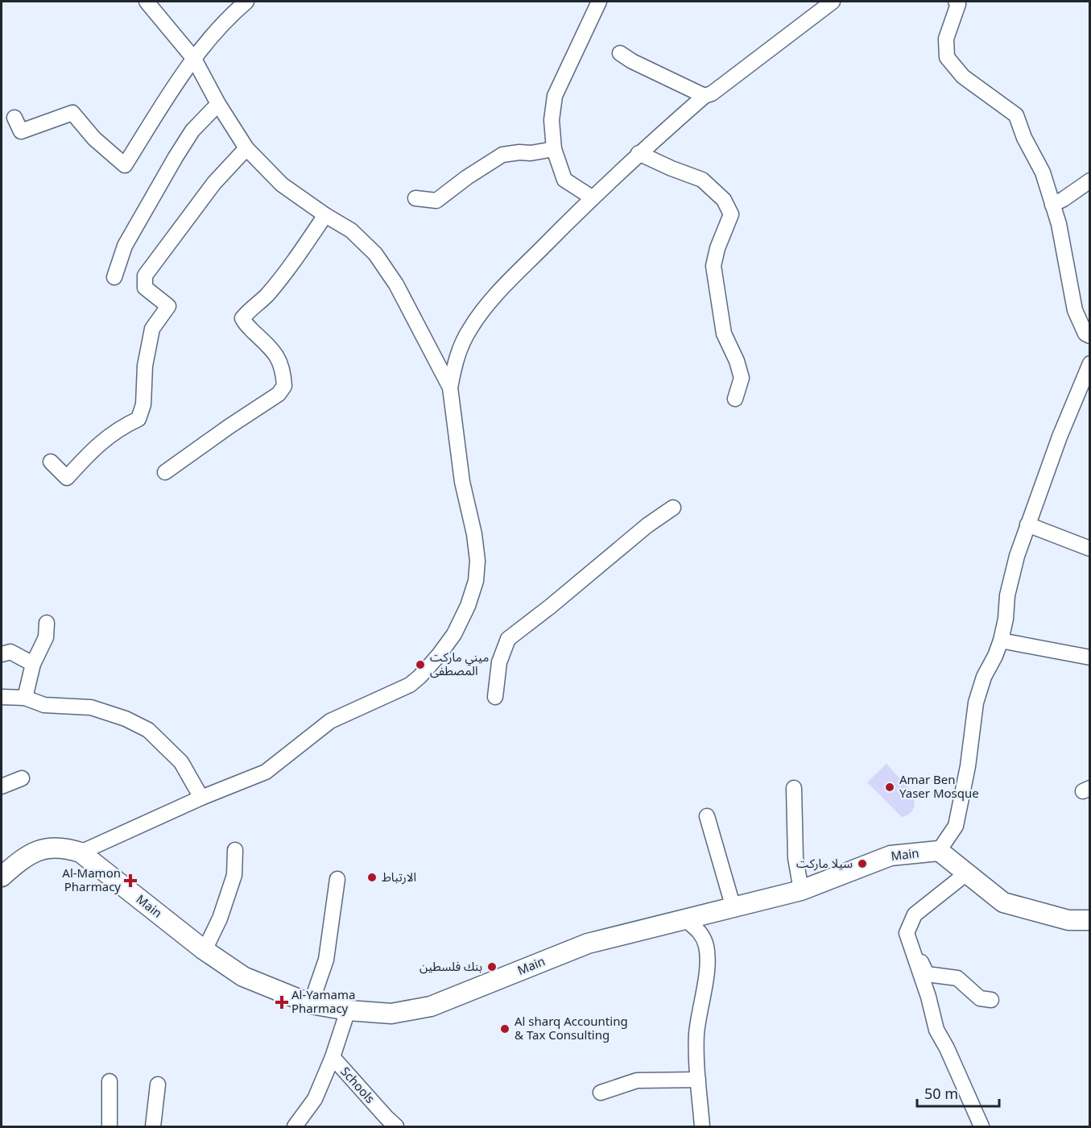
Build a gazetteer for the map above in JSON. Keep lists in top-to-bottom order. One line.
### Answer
{"streets":{"main road":["Main"],"street":["Schools"]},"crossings":[["Main","Schools"]],"places":{"other":["ميني ماركت المصطفى","Amar Ben Yaser Mosque","سيلا ماركت","الارتباط","بنك فلسطين","Al sharq Accounting & Tax Consulting"],"health":["Al-Mamon Pharmacy","Al-Yamama Pharmacy"]},"scale_bar":"50 m"}
